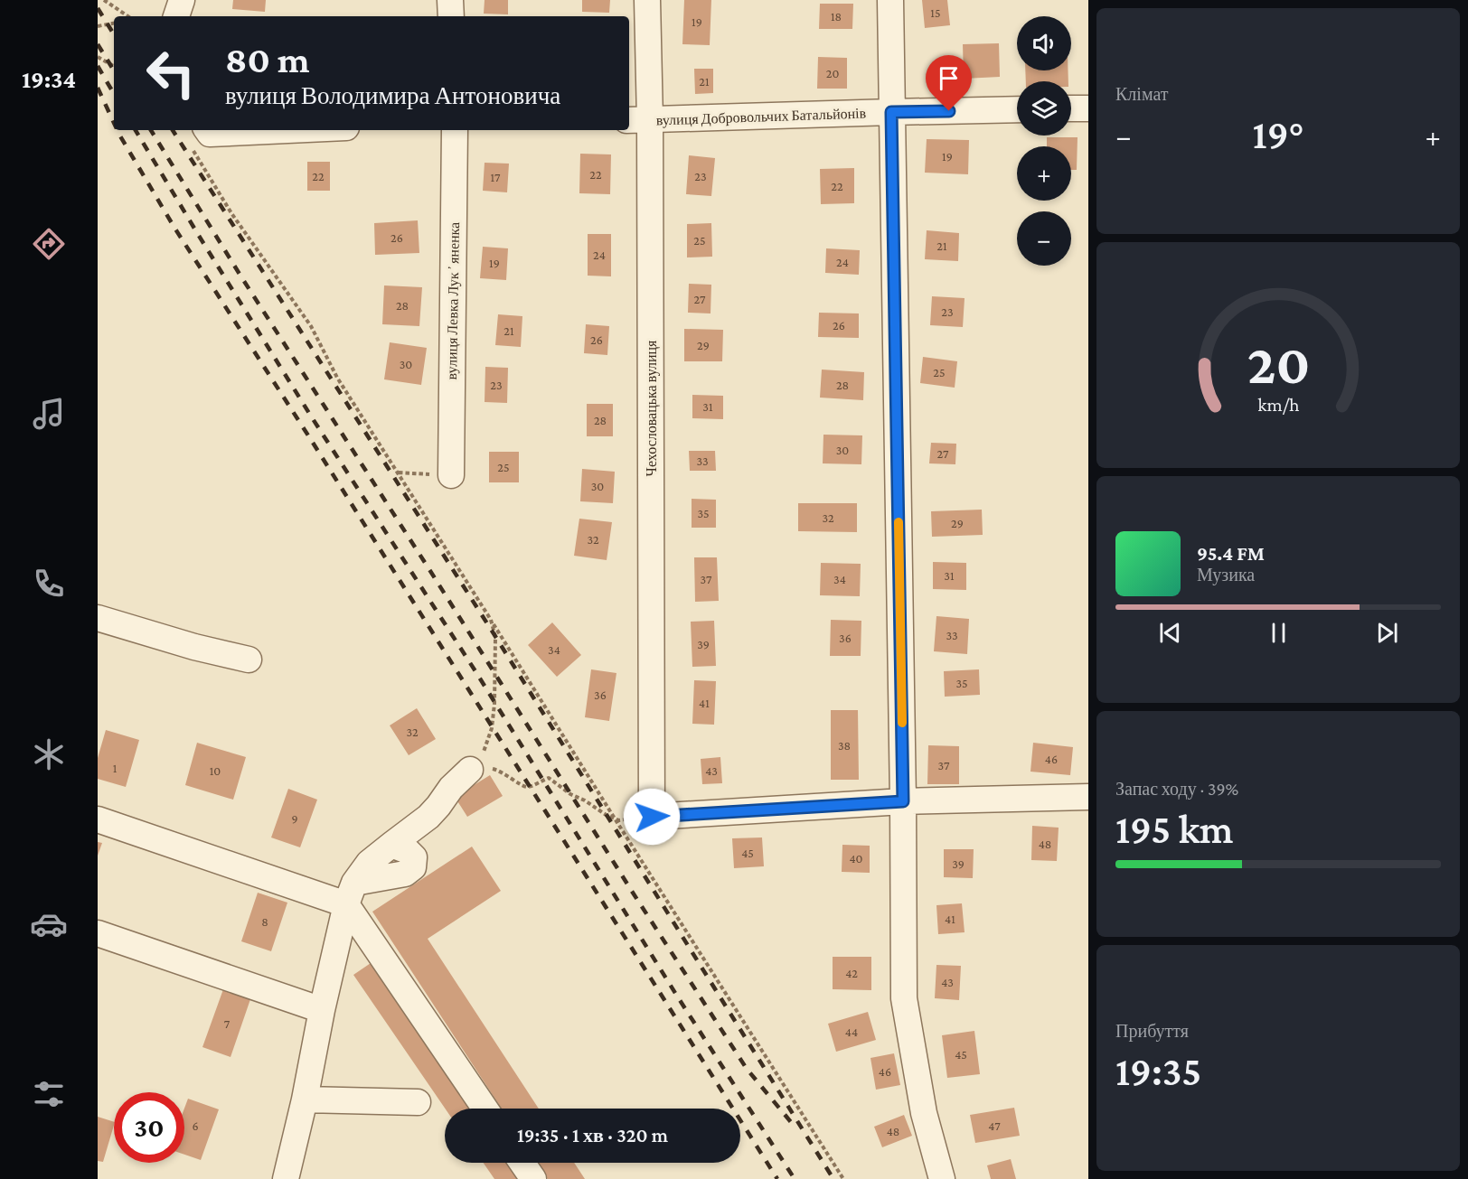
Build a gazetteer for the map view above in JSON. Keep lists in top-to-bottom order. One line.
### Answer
{"streets":{"street":["вулиця Добровольчих Батальйонів","вулиця Левка Лукʼяненка","Чехословацька вулиця"]},"crossings":[["вулиця Добровольчих Батальйонів","Чехословацька вулиця"]],"house_numbers":["15","18","19","20","21","19","22","22","23","17","22","26","25","21","24","24","19","27","28","23","26","21","26","29","30","25","23","28","31","28","30","27","33","25","30","35","32","29","32","31","37","34","33","36","39","34","35","36","41","32","38","46","37","1","10","43","9","48","45","40","39","41","8","42","43","7","44","45","46","6","47","48"],"page":{"tabs":"19:34","tile":["Клімат",["Запас ходу · 39%","195 km"],["Прибуття","19:35"]],"map_buttons":["+","−"],"turn":["80 m","вулиця Володимира Антоновича"],"heat":["−","19°","+"],"song":["95.4 FM","Музика"],"limit":"30","trip":"19:35 · 1 хв · 320 m","gauge":["20","km/h"]}}
